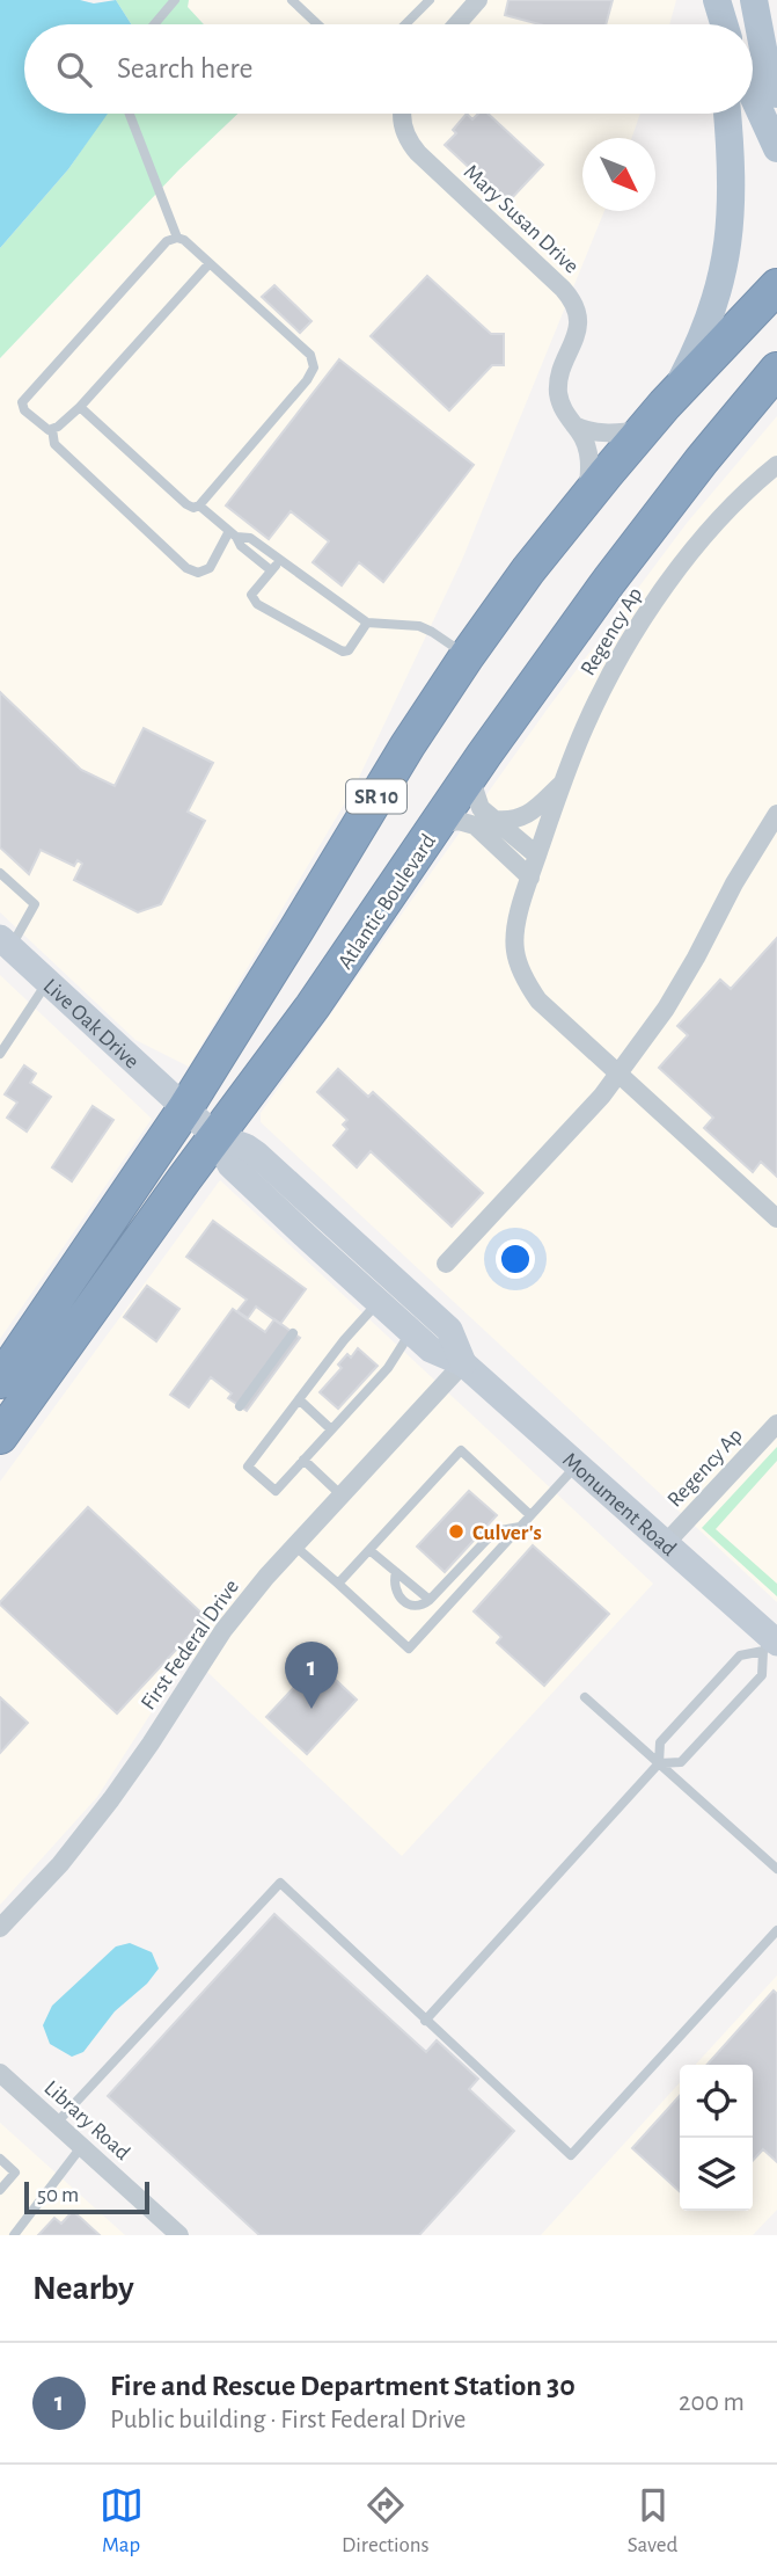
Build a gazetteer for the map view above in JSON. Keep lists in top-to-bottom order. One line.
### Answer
{"streets":{"highway":["SR 10","Atlantic Boulevard"],"main road":["Live Oak Drive","Monument Road"],"street":["Mary Susan Drive","Regency Ap","First Federal Drive","Library Road"]},"crossings":[["Mary Susan Drive","SR 10"],["Regency Ap","Monument Road"],["SR 10","Live Oak Drive"],["SR 10","Monument Road"],["Atlantic Boulevard","Monument Road"],["Live Oak Drive","Monument Road"],["Monument Road","First Federal Drive"]],"places":["Culver's"],"scale_bar":"50 m","north":"bottom right","page":{"search":"Search here","pins":"1","scale":"50 m","heading":"Nearby","list":[{"mark":"1","name":"Fire and Rescue Department Station 30","note":"Public building · First Federal Drive","value":"200 m"}],"nav":["Map","Directions","Saved"]}}
